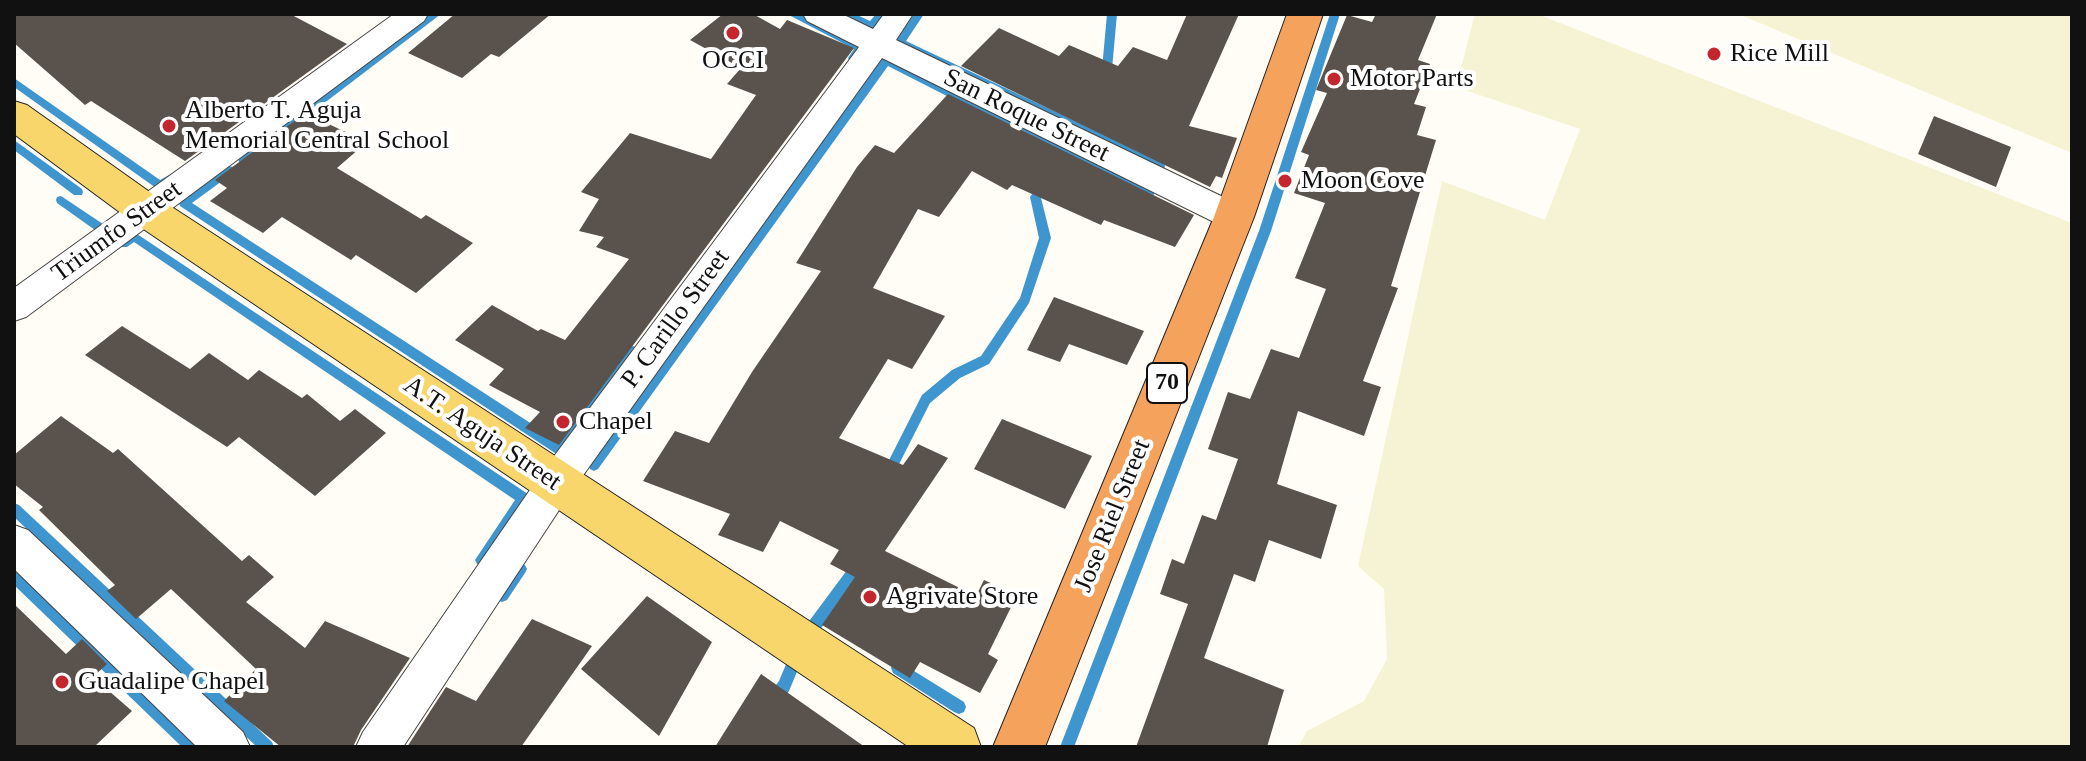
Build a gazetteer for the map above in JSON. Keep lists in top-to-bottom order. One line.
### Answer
{"streets":{"highway":["70","Jose Riel Street"],"main road":["A.T. Aguja Street"],"street":["San Roque Street","Triumfo Street","P. Carillo Street"]},"crossings":[["San Roque Street","P. Carillo Street"],["San Roque Street","Jose Riel Street"],["Triumfo Street","A.T. Aguja Street"],["P. Carillo Street","A.T. Aguja Street"]],"places":["OCCI","Rice Mill","Motor Parts","Alberto T. Aguja Memorial Central School","Moon Cove","Chapel","Agrivate Store","Guadalipe Chapel"]}
